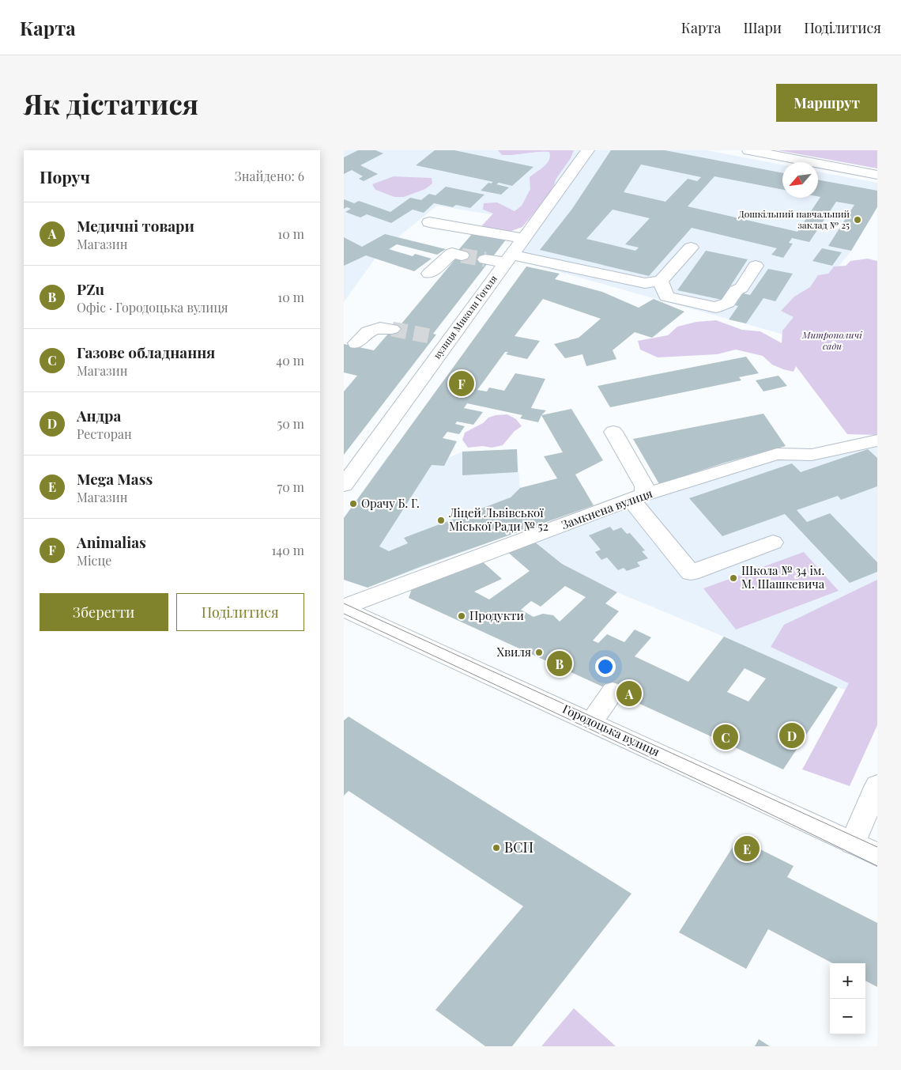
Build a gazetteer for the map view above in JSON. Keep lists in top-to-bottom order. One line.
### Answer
{"streets":{"street":["вулиця Миколи Гоголя","Замкнена вулиця","Городоцька вулиця"]},"crossings":[["Замкнена вулиця","Городоцька вулиця"]],"parks":["Митрополичі сади"],"places":["Дошкільний навчальний заклад № 25","Орачу Б. Г.","Ліцей Львівської Міської Ради № 52","Школа № 34 ім. М. Шашкевича","Продукти","Хвиля","ВСП"],"north":"bottom left","page":{"header":"Карта","nav":["Карта","Шари","Поділитися"],"buttons":["Маршрут",["Зберегти","Поділитися"]],"title":"Як дістатися","heading":["Поруч","Знайдено: 6"],"list":[{"mark":"A","name":"Медичні товари","note":"Магазин","value":"10 m"},{"mark":"B","name":"PZu","note":"Офіс · Городоцька вулиця","value":"10 m"},{"mark":"C","name":"Газове обладнання","note":"Магазин","value":"40 m"},{"mark":"D","name":"Андра","note":"Ресторан","value":"50 m"},{"mark":"E","name":"Mega Mass","note":"Магазин","value":"70 m"},{"mark":"F","name":"Animalias","note":"Місце","value":"140 m"}],"pins":["F","B","A","D","C","E"],"map_buttons":["+","−"]}}
